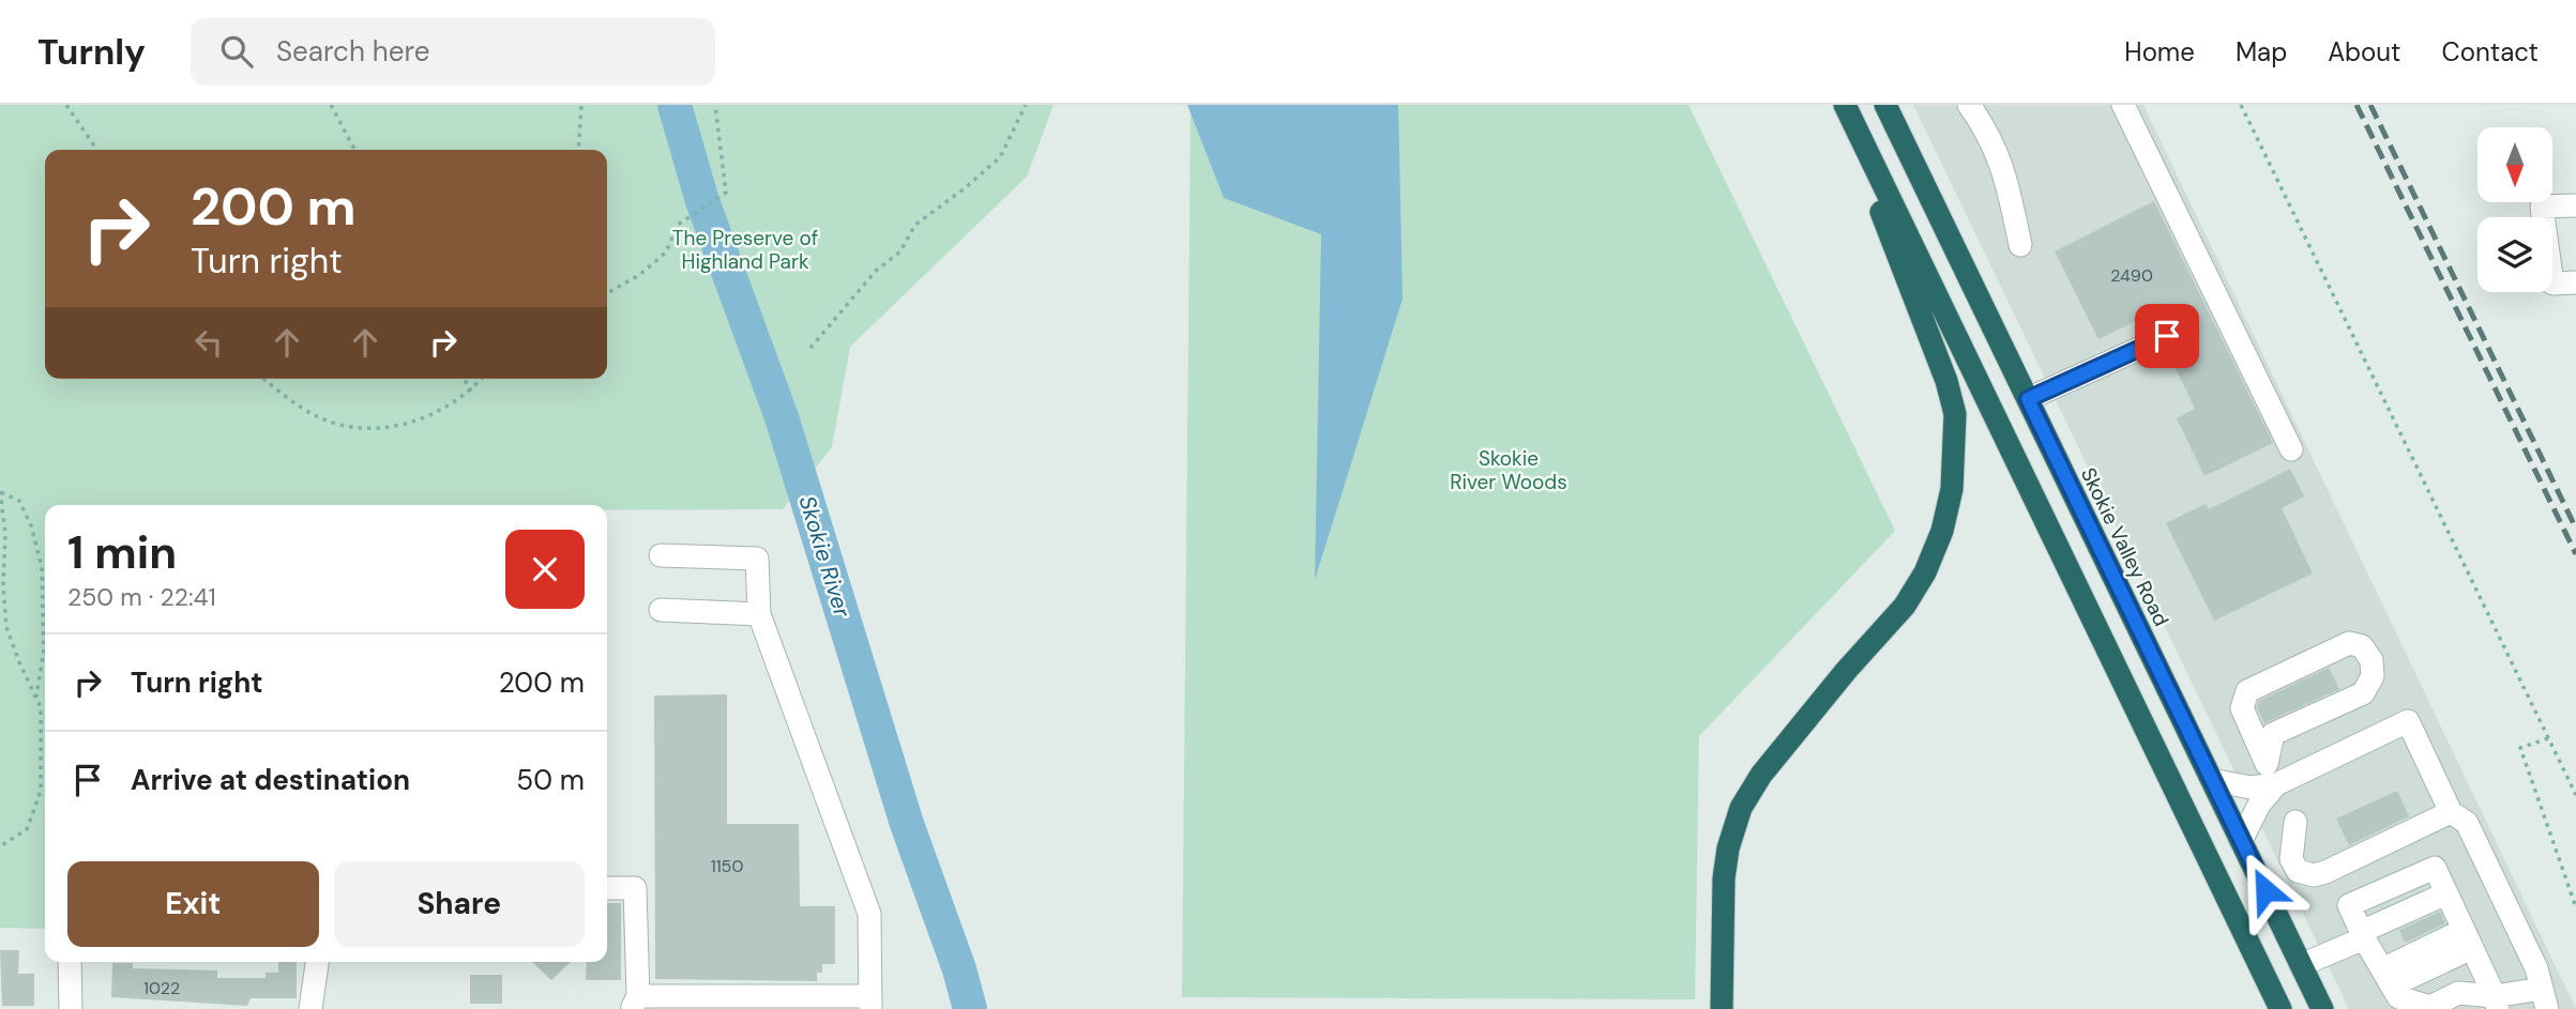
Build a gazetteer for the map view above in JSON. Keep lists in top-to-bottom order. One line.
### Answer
{"streets":{"highway":["Skokie Valley Road"]},"water":["Skokie River"],"parks":["The Preserve of Highland Park","Skokie River Woods"],"house_numbers":["2490","1150","1022"],"north":"bottom","page":{"header":"Turnly","search":"Search here","nav":["Home","Map","About","Contact"],"turn":["200 m","Turn right"],"heading":["1 min","250 m · 22:41"],"list":[{"name":"Turn right","value":"200 m"},{"name":"Arrive at destination","value":"50 m"}],"buttons":["Exit","Share"]}}
